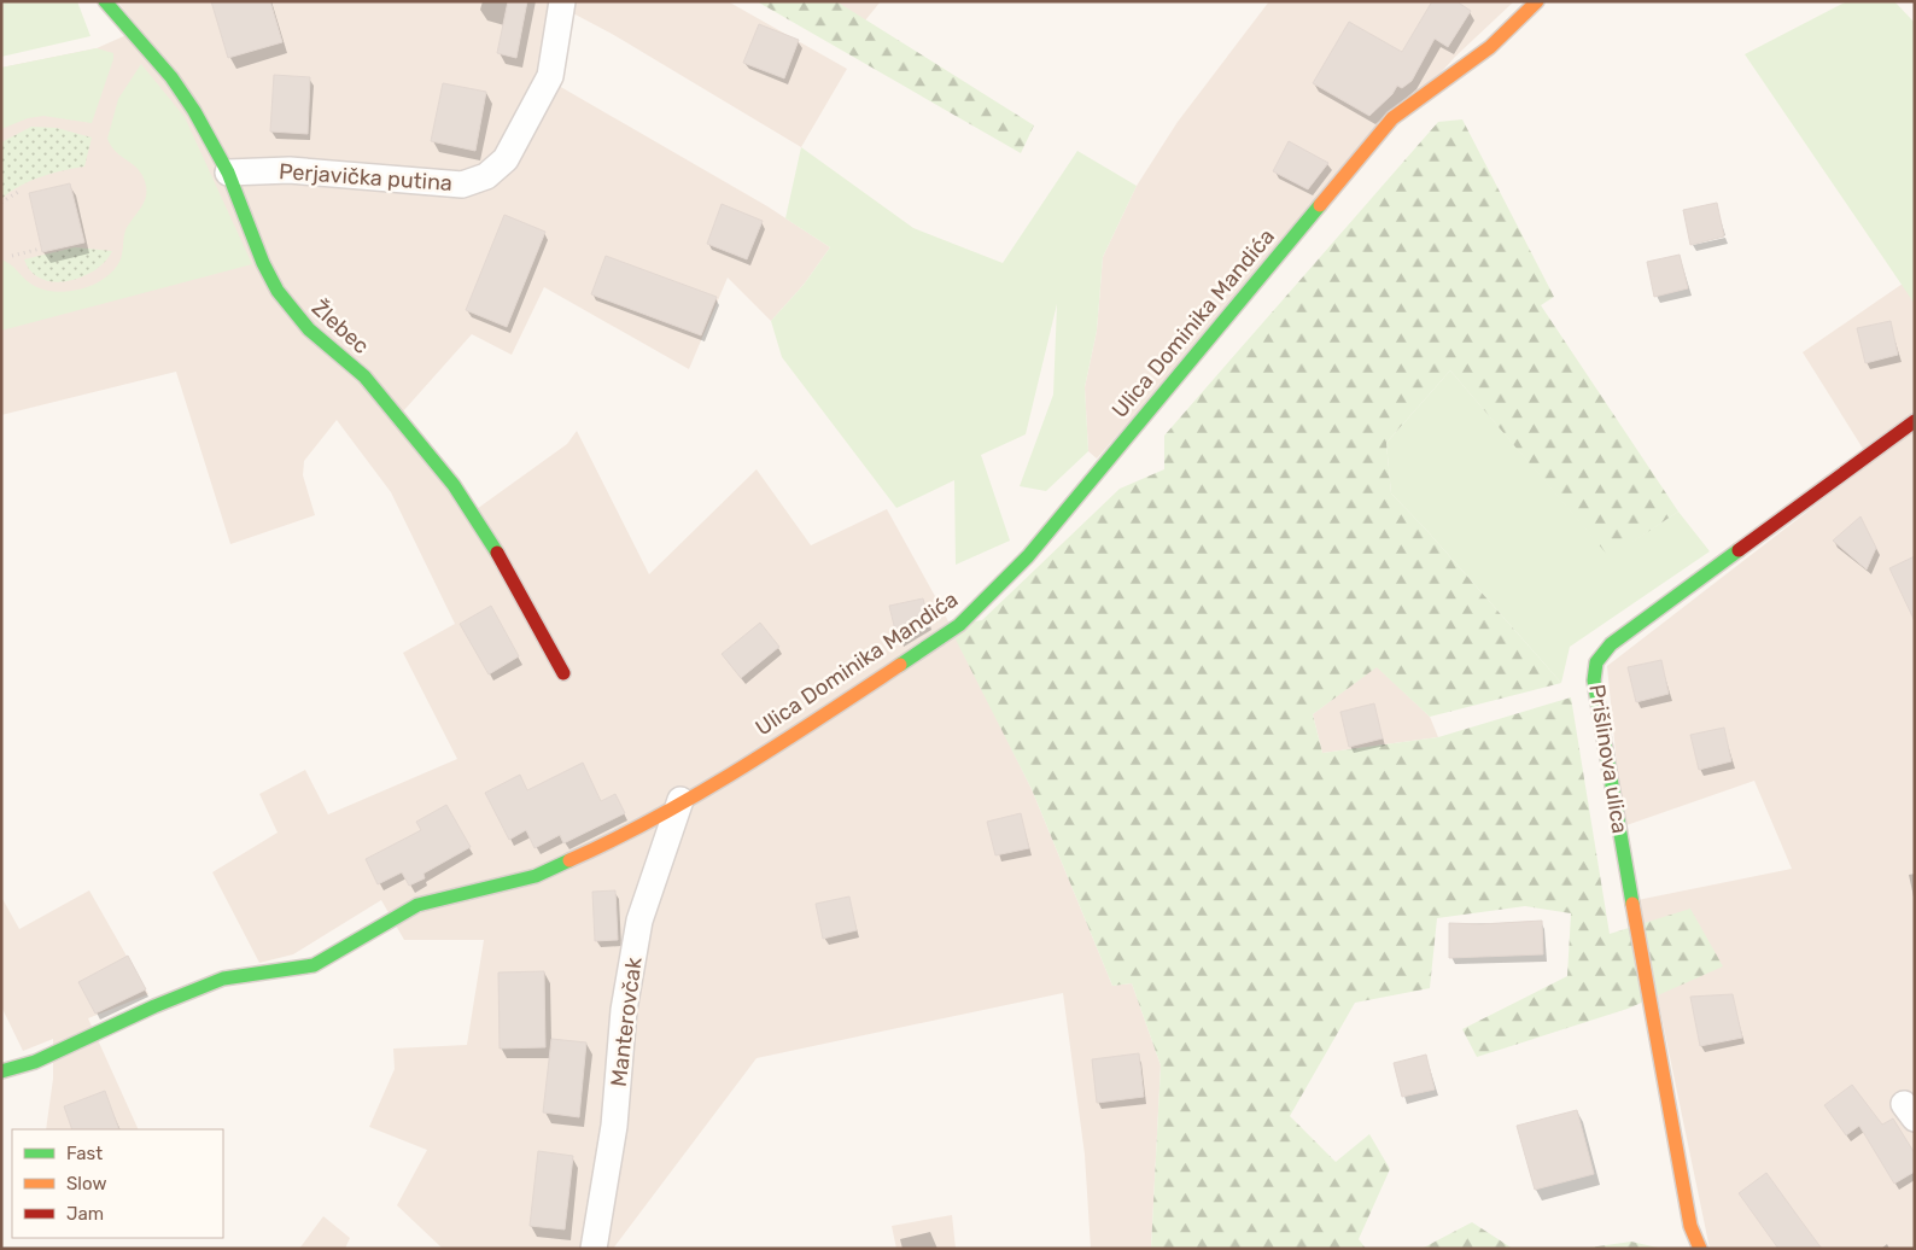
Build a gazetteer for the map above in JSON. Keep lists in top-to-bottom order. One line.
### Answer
{"streets":{"street":["Perjavička putina","Ulica Dominika Mandića","Žlebec","Prišlinova ulica","Manterovčak"]},"crossings":[["Perjavička putina","Žlebec"],["Ulica Dominika Mandića","Manterovčak"]],"legend":["Fast","Slow","Jam"]}
